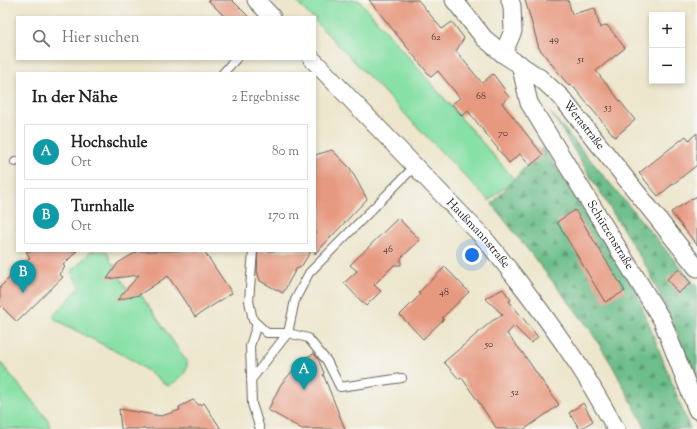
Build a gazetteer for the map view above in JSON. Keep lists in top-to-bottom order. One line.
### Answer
{"streets":{"street":["Werastraße","Haußmannstraße","Schützenstraße"]},"crossings":[["Werastraße","Schützenstraße"]],"house_numbers":["62","49","51","68","53","70","46","48","50","52"],"page":{"map_buttons":["+","−"],"search":"Hier suchen","heading":["In der Nähe","2 Ergebnisse"],"list":[{"mark":"A","name":"Hochschule","note":"Ort","value":"80 m"},{"mark":"B","name":"Turnhalle","note":"Ort","value":"170 m"}],"pins":["B","A"]}}
